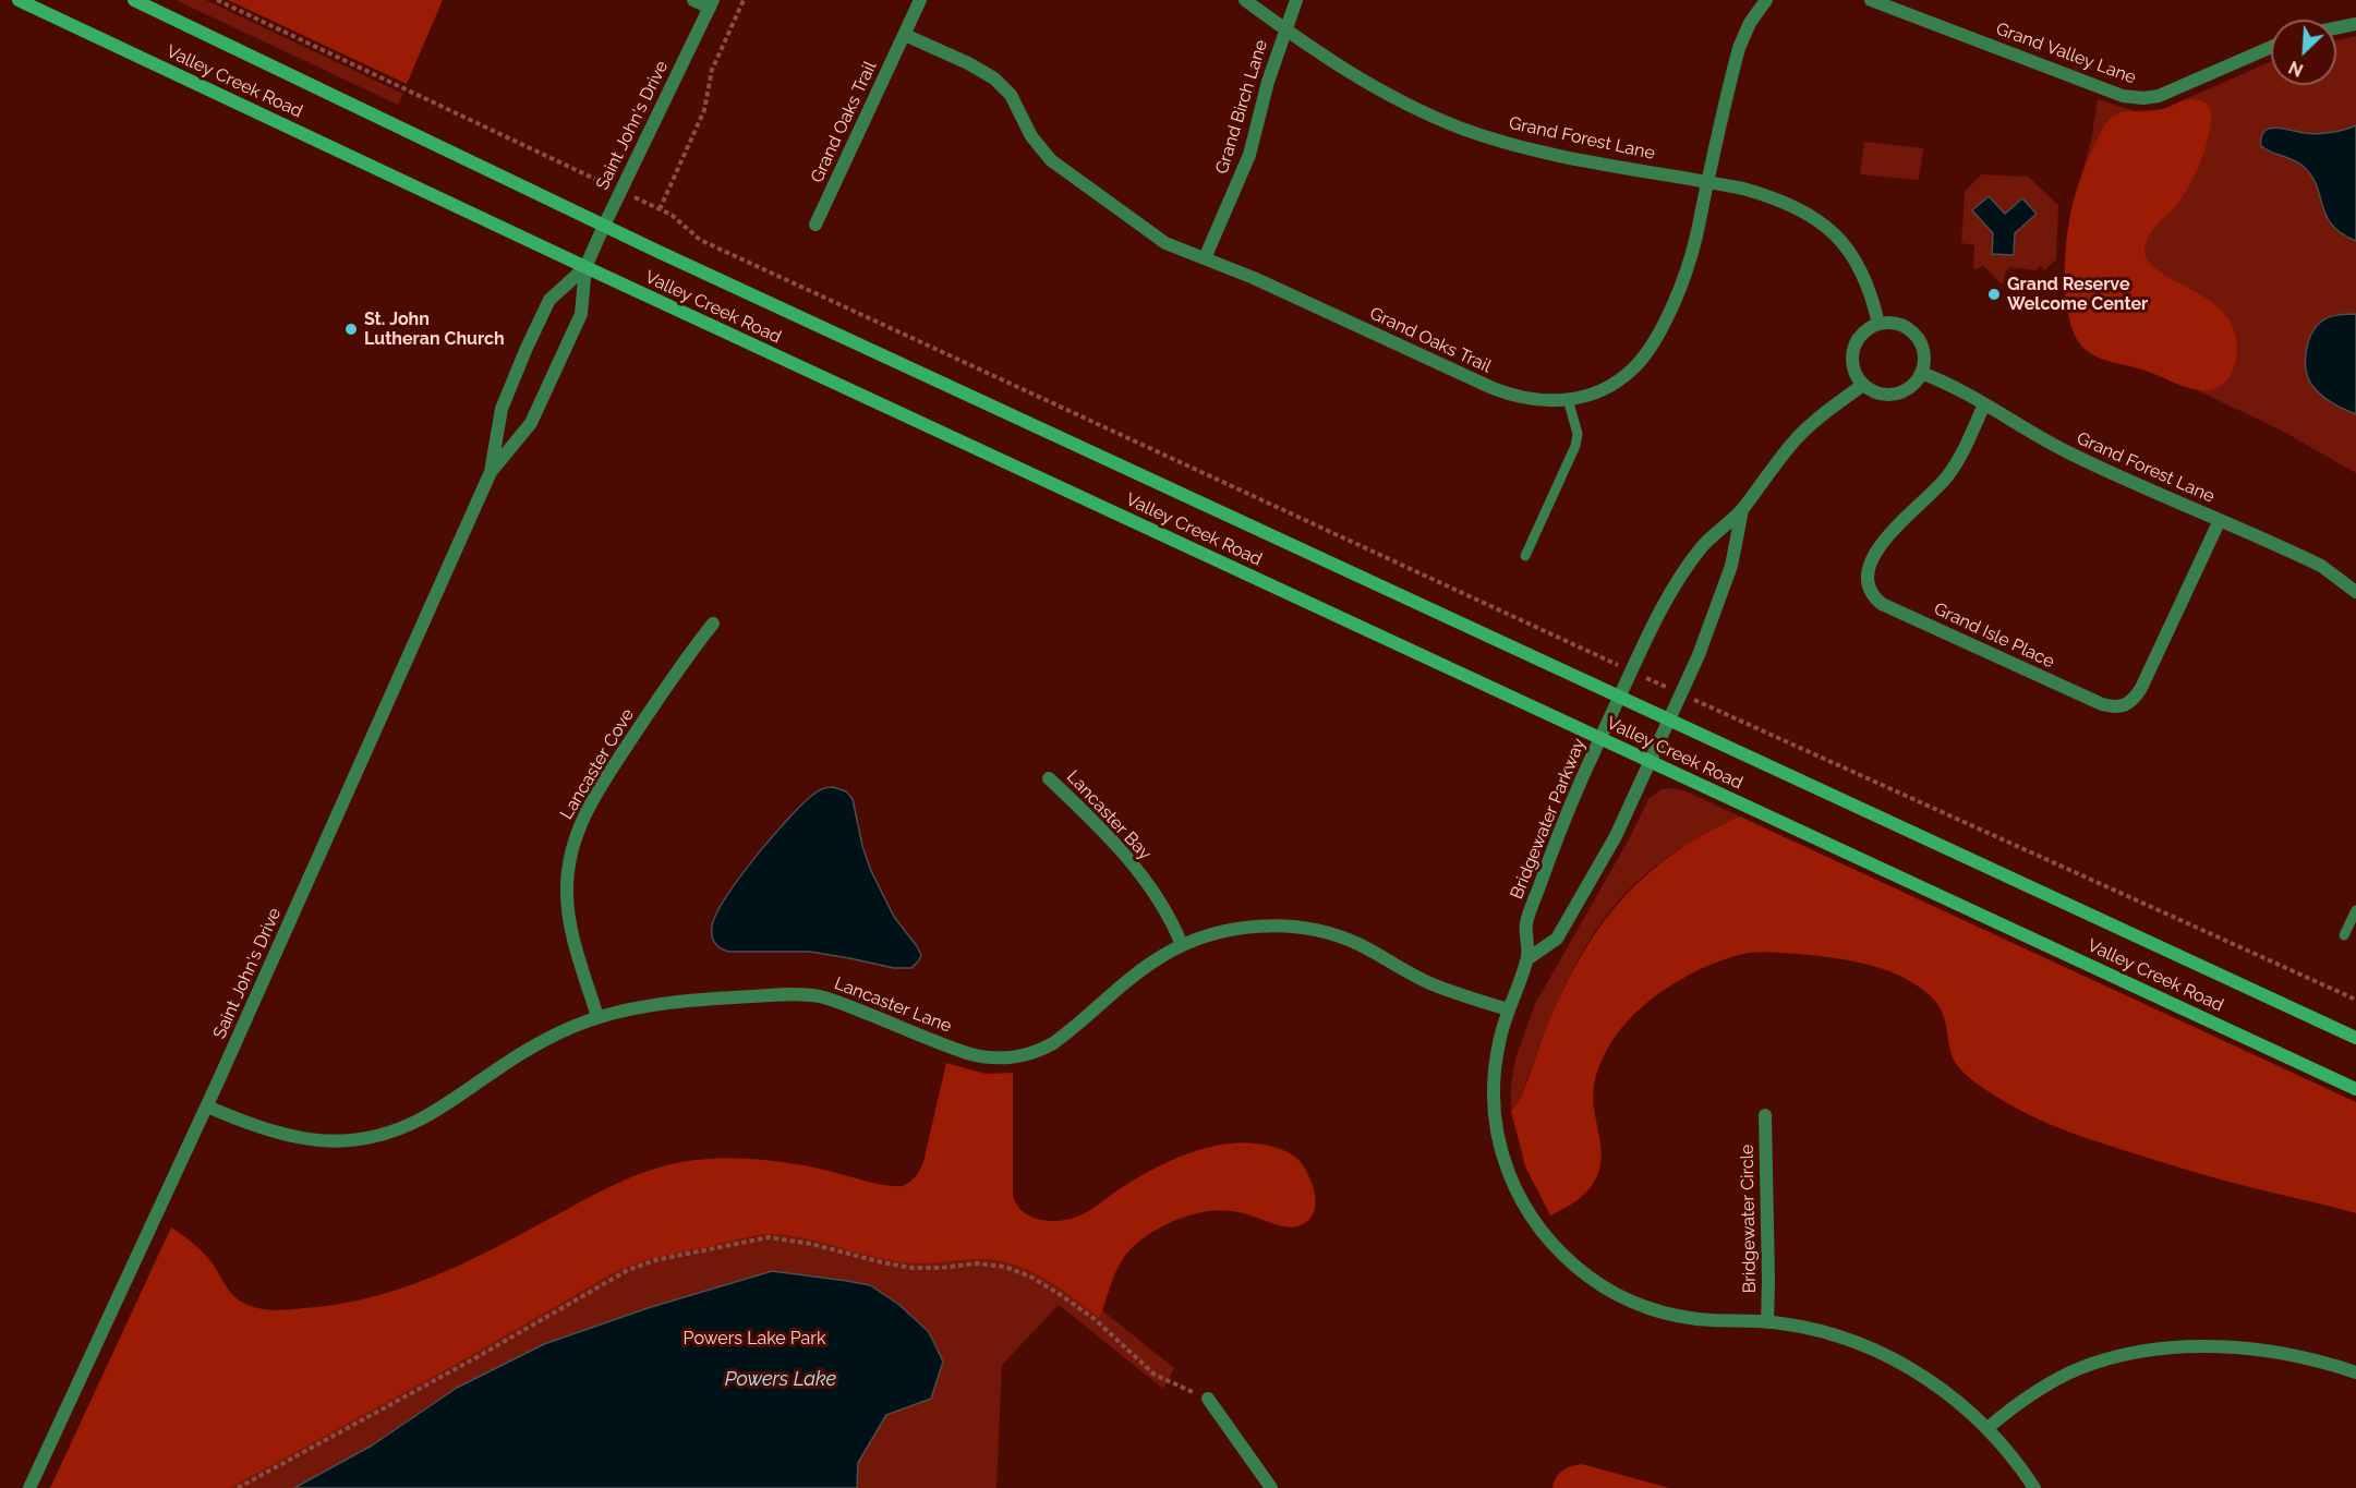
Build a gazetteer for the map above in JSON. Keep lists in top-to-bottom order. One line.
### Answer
{"streets":{"main road":["Valley Creek Road"],"street":["Grand Valley Lane","Grand Birch Lane","Grand Oaks Trail","Saint John's Drive","Grand Forest Lane","Grand Isle Place","Lancaster Cove","Lancaster Bay","Bridgewater Parkway","Lancaster Lane","Bridgewater Circle"]},"crossings":[["Valley Creek Road","Saint John's Drive"],["Valley Creek Road","Bridgewater Parkway"],["Grand Birch Lane","Grand Oaks Trail"],["Grand Birch Lane","Grand Forest Lane"],["Grand Oaks Trail","Grand Forest Lane"],["Saint John's Drive","Lancaster Lane"],["Grand Forest Lane","Grand Isle Place"],["Lancaster Cove","Lancaster Lane"],["Lancaster Bay","Lancaster Lane"],["Bridgewater Parkway","Lancaster Lane"],["Bridgewater Parkway","Bridgewater Circle"]],"water":["Powers Lake"],"parks":["Powers Lake Park"],"places":["Grand Reserve Welcome Center","St. John Lutheran Church"],"north":"bottom left"}
